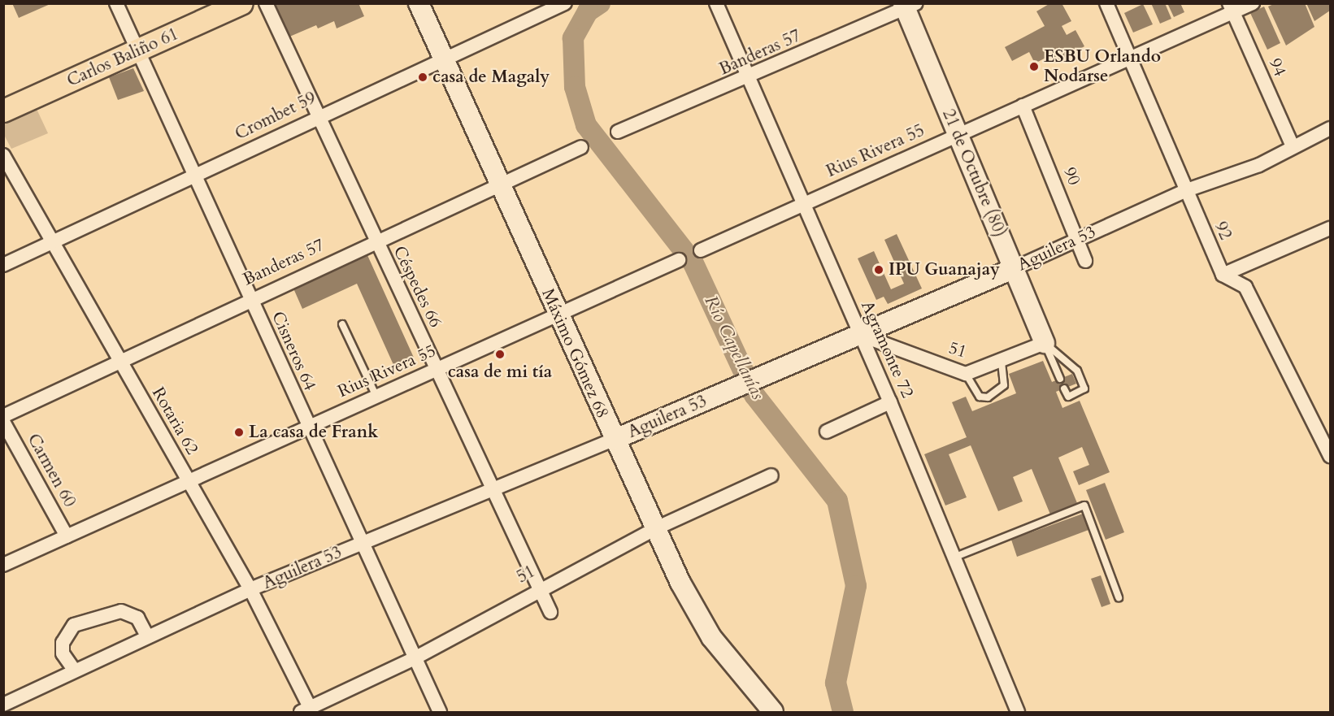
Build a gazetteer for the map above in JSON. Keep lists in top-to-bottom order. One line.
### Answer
{"streets":{"main road":["Carlos Baliño 61"],"street":["Banderas 57","94","Crombet 59","Rius Rivera 55","21 de Octubre (80)","90","92","Aguilera 53","Céspedes 66","Agramonte 72","51","Cisneros 64","Máximo Gómez 68","Rotaria 62","Carmen 60"]},"crossings":[["Banderas 57","21 de Octubre (80)"],["Banderas 57","Céspedes 66"],["Banderas 57","Agramonte 72"],["Banderas 57","Cisneros 64"],["Banderas 57","Máximo Gómez 68"],["Banderas 57","Rotaria 62"],["Carlos Baliño 61","Cisneros 64"],["94","Rius Rivera 55"],["94","Aguilera 53"],["Crombet 59","Céspedes 66"],["Crombet 59","Cisneros 64"],["Crombet 59","Máximo Gómez 68"],["Crombet 59","Rotaria 62"],["Rius Rivera 55","21 de Octubre (80)"],["Rius Rivera 55","90"],["Rius Rivera 55","92"],["Rius Rivera 55","Céspedes 66"],["Rius Rivera 55","Agramonte 72"],["Rius Rivera 55","Cisneros 64"],["Rius Rivera 55","Máximo Gómez 68"],["Rius Rivera 55","Rotaria 62"],["Rius Rivera 55","Carmen 60"],["21 de Octubre (80)","Aguilera 53"],["21 de Octubre (80)","51"],["90","Aguilera 53"],["92","Aguilera 53"],["Aguilera 53","Céspedes 66"],["Aguilera 53","Agramonte 72"],["Aguilera 53","51"],["Aguilera 53","Cisneros 64"],["Aguilera 53","Máximo Gómez 68"],["Aguilera 53","Rotaria 62"],["Céspedes 66","51"],["Agramonte 72","51"],["51","Cisneros 64"],["51","Máximo Gómez 68"],["51","Rotaria 62"]],"water":["Río Capellanías"],"places":["ESBU Orlando Nodarse","casa de Magaly","IPU Guanajay","casa de mi tía","La casa de Frank"]}
